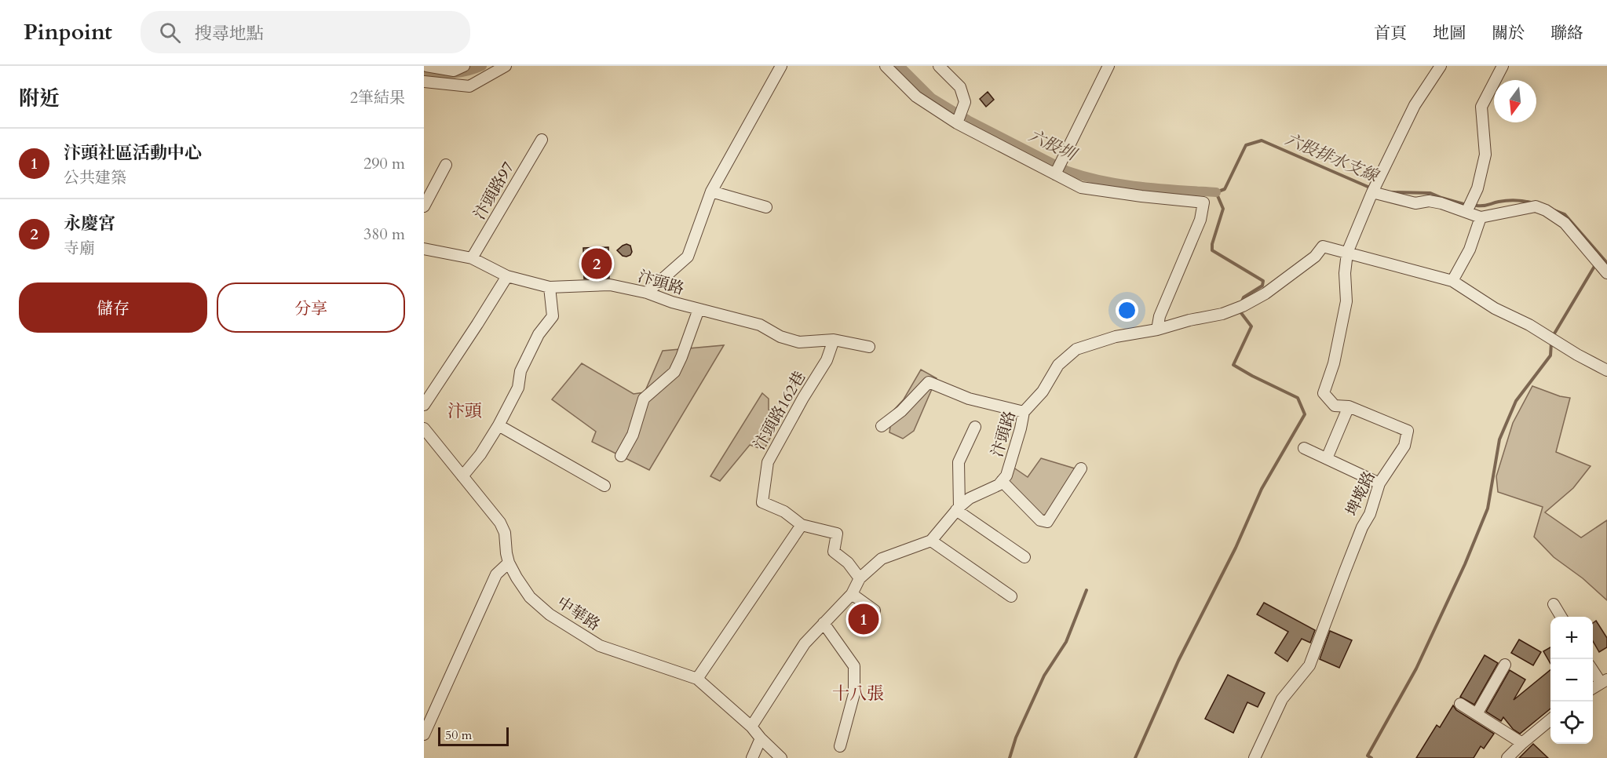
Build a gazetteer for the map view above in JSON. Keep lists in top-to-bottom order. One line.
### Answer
{"streets":{"street":["汴頭路97","汴頭路","汴頭路162巷","埤墘路","中華路"]},"crossings":[["汴頭路97","汴頭路"],["汴頭路","汴頭路162巷"],["汴頭路","埤墘路"]],"districts":["汴頭","十八張"],"water":["六股圳","六股排水支線"],"scale_bar":"50 m","north":"bottom","page":{"header":"Pinpoint","search":"搜尋地點","nav":["首頁","地圖","關於","聯絡"],"heading":["附近","2筆結果"],"list":[{"mark":"1","name":"汴頭社區活動中心","note":"公共建築","value":"290 m"},{"mark":"2","name":"永慶宮","note":"寺廟","value":"380 m"}],"pins":["2","1"],"buttons":["儲存","分享"],"map_buttons":["+","−"],"scale":"50 m"}}
